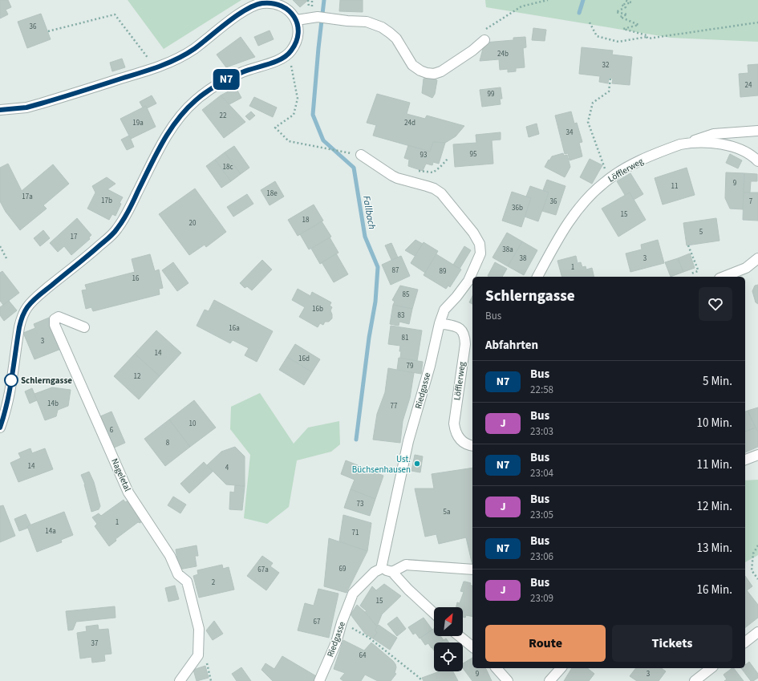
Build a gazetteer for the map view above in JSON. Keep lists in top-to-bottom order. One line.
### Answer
{"streets":{"street":["Löfflerweg","Riedgasse","Nageletal"]},"crossings":[["Löfflerweg","Riedgasse"]],"water":["Fallbach"],"places":["Schlerngasse","Ust. Büchsenhausen"],"lines":["bus line N7"],"house_numbers":["36","24b","32","24","99","22","19a","24d","34","95","93","18c","9","11","18e","17a","17b","36","7","36b","15","18","20","5","17","38a","38","3","1","87","89","16","85","16b","83","16a","81","3","14","16d","79","12","14b","77","10","6","8","14","4","73","5a","1","14a","71","69","67a","2","15","67","37","64","9","3"],"north":"top right","page":{"on_map":"N7","heading":[["Schlerngasse","Bus"],"Abfahrten"],"list":[{"mark":"N7","name":"Bus","note":"22:58","value":"5 Min."},{"mark":"J","name":"Bus","note":"23:03","value":"10 Min."},{"mark":"N7","name":"Bus","note":"23:04","value":"11 Min."},{"mark":"J","name":"Bus","note":"23:05","value":"12 Min."},{"mark":"N7","name":"Bus","note":"23:06","value":"13 Min."},{"mark":"J","name":"Bus","note":"23:09","value":"16 Min."}],"buttons":["Route","Tickets"]}}
